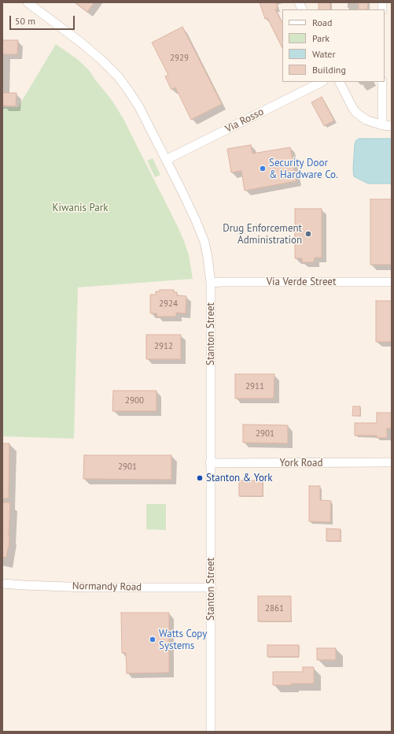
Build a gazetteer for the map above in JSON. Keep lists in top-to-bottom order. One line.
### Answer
{"streets":{"street":["Via Rosso","Via Verde Street","Stanton Street","York Road","Normandy Road"]},"crossings":[["Via Rosso","Stanton Street"],["Via Verde Street","Stanton Street"],["Stanton Street","York Road"],["Stanton Street","Normandy Road"]],"parks":["Kiwanis Park"],"places":["Security Door & Hardware Co.","Drug Enforcement Administration","Stanton & York","Watts Copy Systems"],"house_numbers":["2929","2924","2912","2911","2900","2901","2901","2861"],"legend":["Road","Park","Water","Building"],"scale_bar":"50 m"}
